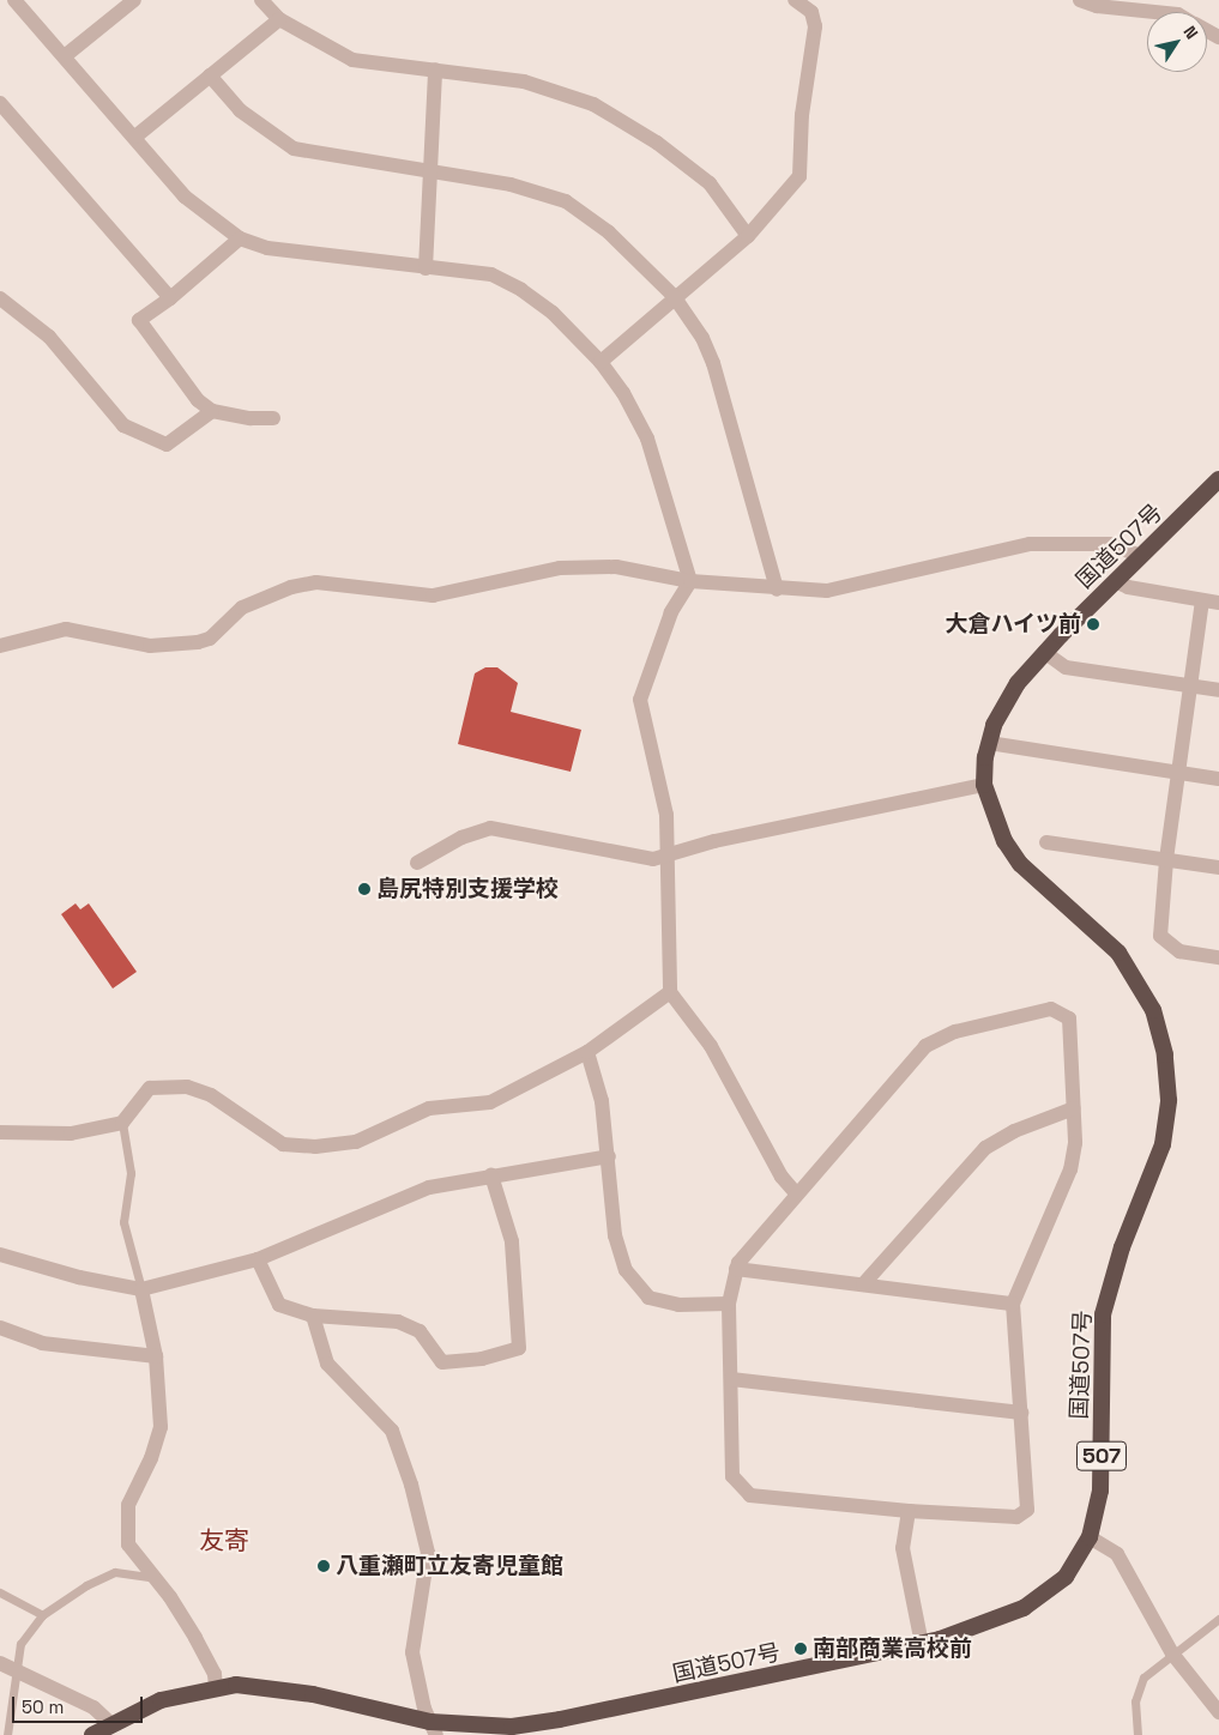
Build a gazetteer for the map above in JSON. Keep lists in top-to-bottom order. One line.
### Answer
{"streets":{"highway":["国道507号","507"]},"districts":["友寄"],"places":["大倉ハイツ前","島尻特別支援学校","八重瀬町立友寄児童館","南部商業高校前"],"scale_bar":"50 m","north":"top right"}
